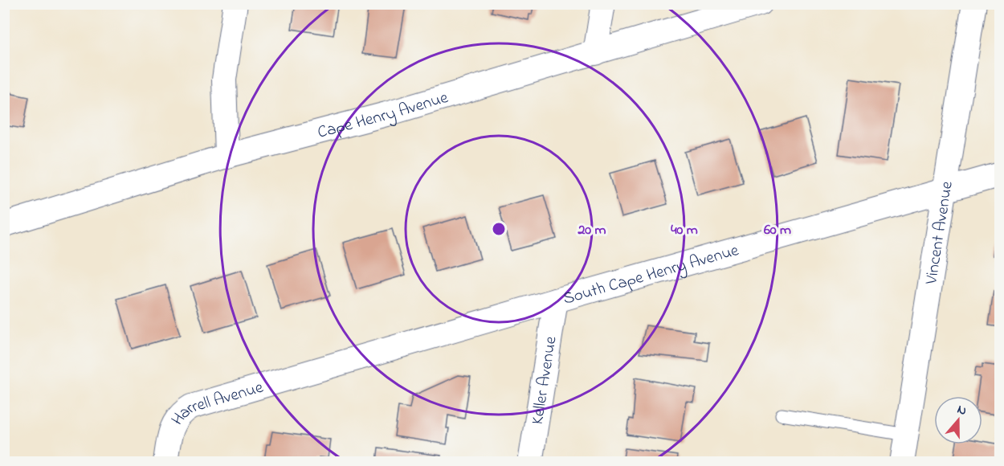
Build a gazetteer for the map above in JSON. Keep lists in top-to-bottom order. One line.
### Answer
{"streets":{"street":["Cape Henry Avenue","Vincent Avenue","South Cape Henry Avenue","Keller Avenue","Harrell Avenue"]},"crossings":[["Vincent Avenue","South Cape Henry Avenue"],["South Cape Henry Avenue","Keller Avenue"],["South Cape Henry Avenue","Harrell Avenue"]],"north":"top","rings":["20 m","40 m","60 m"]}
